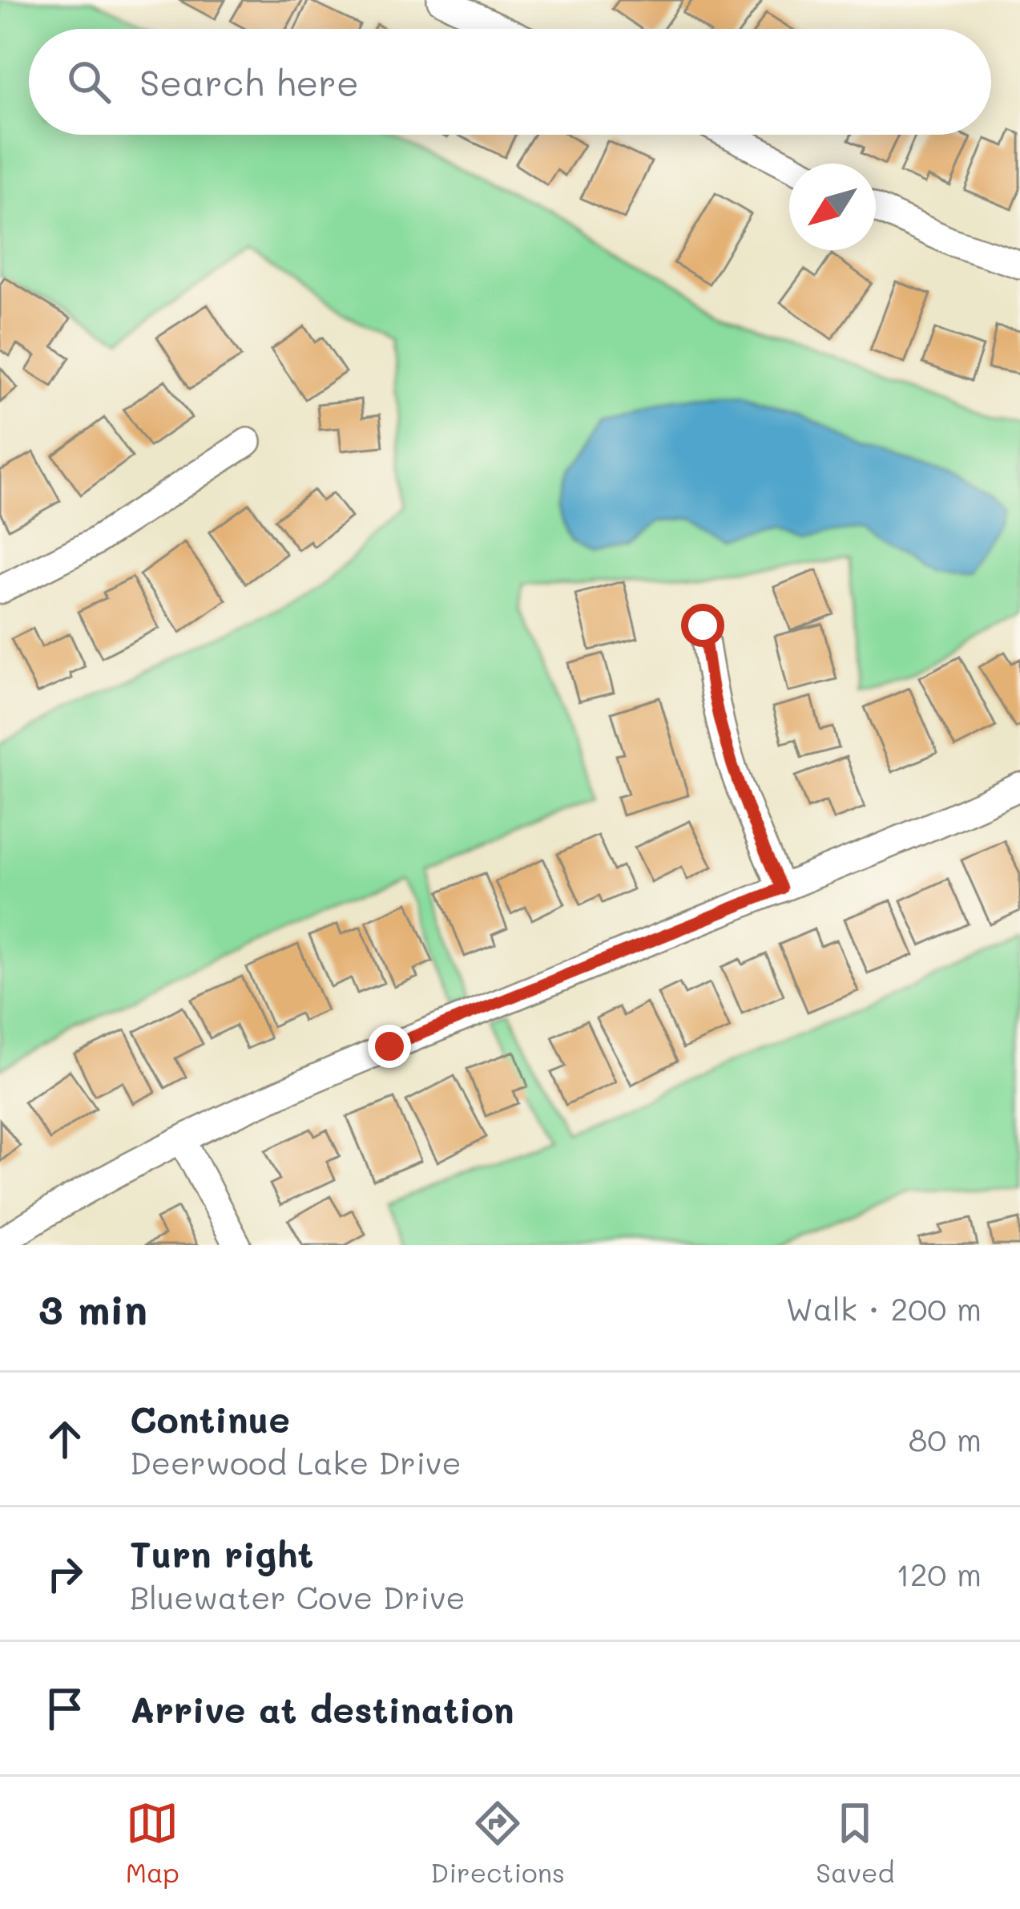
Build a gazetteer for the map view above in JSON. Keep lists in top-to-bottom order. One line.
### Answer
{"north":"bottom left","page":{"search":"Search here","heading":["3 min","Walk · 200 m"],"list":[["Continue","Deerwood Lake Drive","80 m"],["Turn right","Bluewater Cove Drive","120 m"],"Arrive at destination"],"nav":["Map","Directions","Saved"]}}
